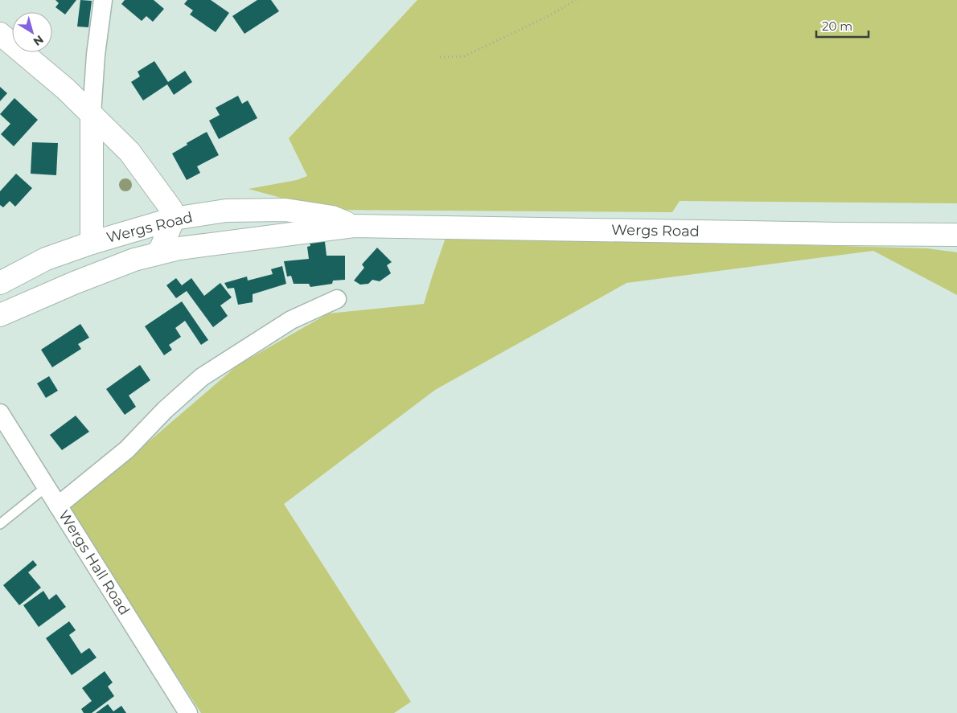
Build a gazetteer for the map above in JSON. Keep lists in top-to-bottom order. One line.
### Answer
{"streets":{"main road":["Wergs Road"],"street":["Wergs Hall Road"]},"scale_bar":"20 m","north":"bottom right"}
